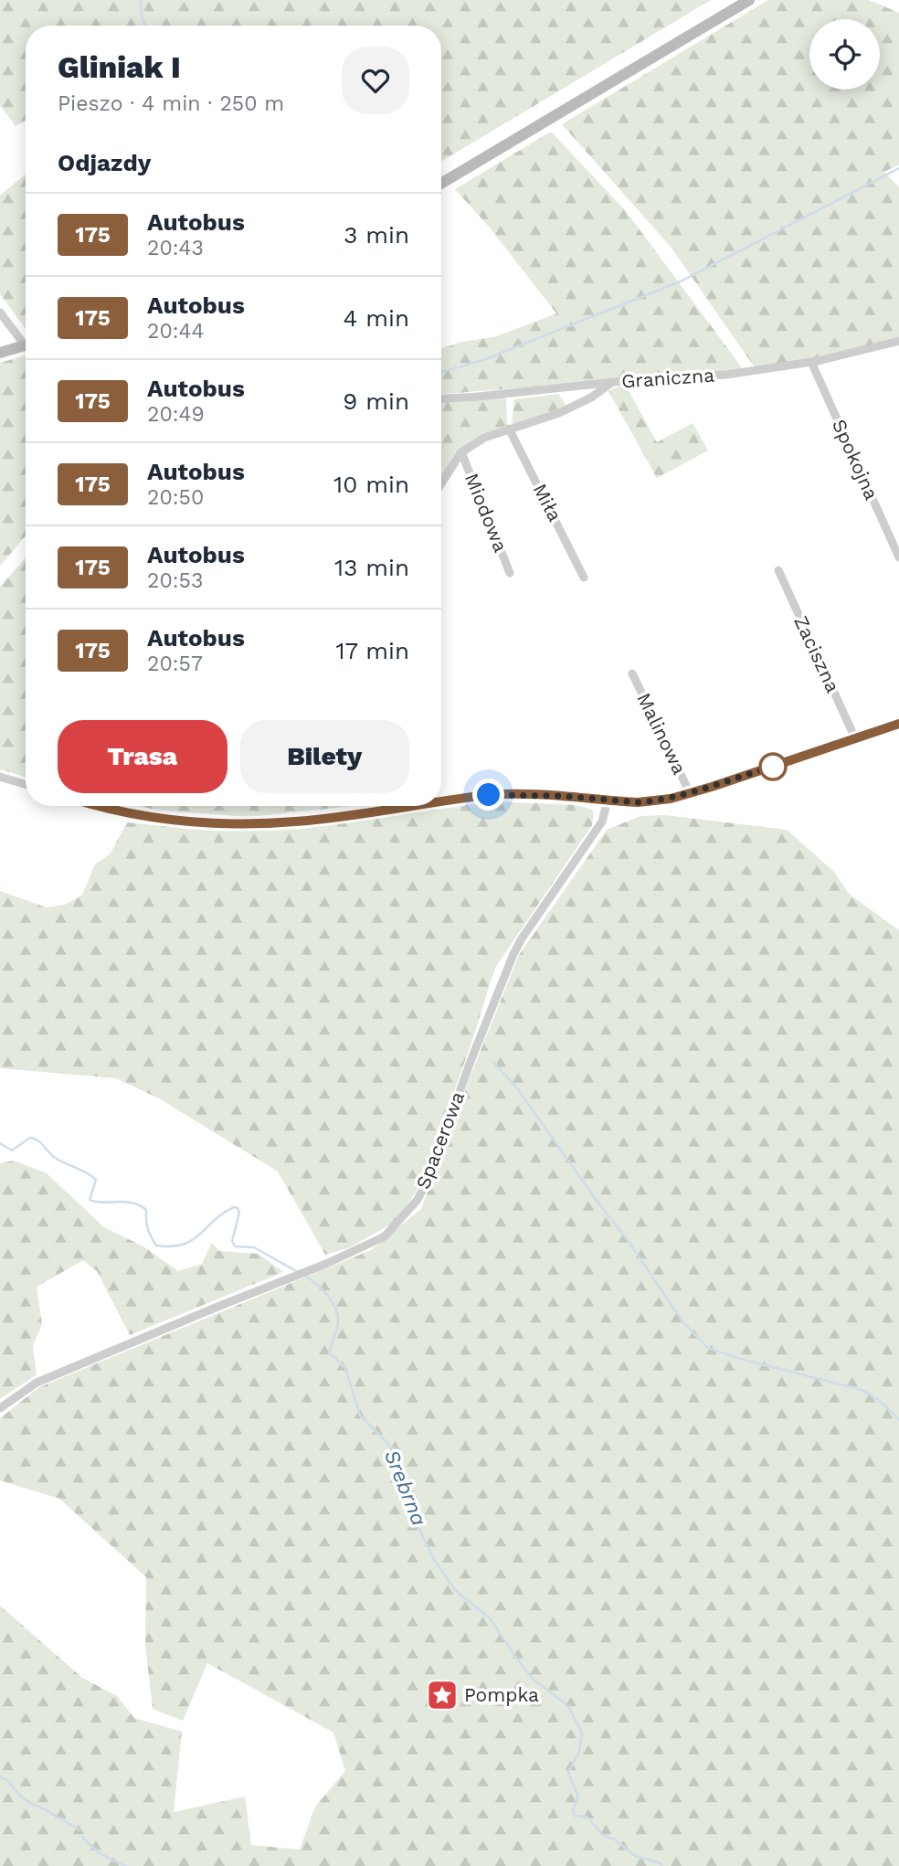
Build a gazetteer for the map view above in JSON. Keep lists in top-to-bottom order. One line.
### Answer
{"streets":{"street":["Graniczna","Spokojna","Miła","Miodowa","Zaciszna","Malinowa","Spacerowa"]},"crossings":[["Graniczna","Spokojna"]],"water":["Srebrna"],"places":{"place":["Pompka"]},"lines":["bus line 175"],"page":{"heading":[["Gliniak I","Pieszo · 4 min · 250 m"],"Odjazdy"],"list":[{"mark":"175","name":"Autobus","note":"20:43","value":"3 min"},{"mark":"175","name":"Autobus","note":"20:44","value":"4 min"},{"mark":"175","name":"Autobus","note":"20:49","value":"9 min"},{"mark":"175","name":"Autobus","note":"20:50","value":"10 min"},{"mark":"175","name":"Autobus","note":"20:53","value":"13 min"},{"mark":"175","name":"Autobus","note":"20:57","value":"17 min"}],"buttons":["Trasa","Bilety"]}}
